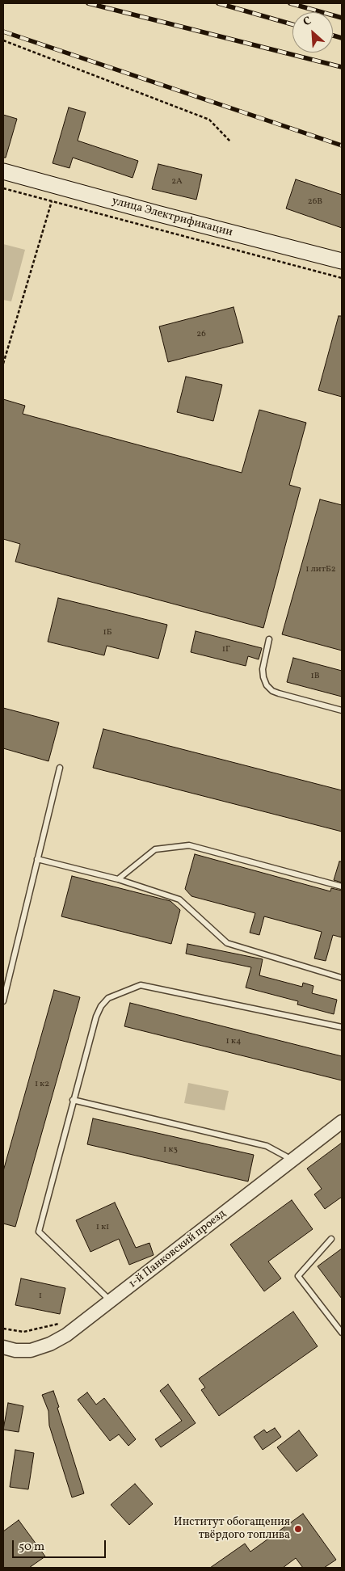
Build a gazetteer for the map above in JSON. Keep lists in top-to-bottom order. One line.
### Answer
{"streets":{"main road":["улица Электрификации"],"street":["1-й Панковский проезд"]},"places":["Институт обогащения твёрдого топлива"],"house_numbers":["2А","26В","26","1 литБ2","1Б","1Г","1В","1 к4","1 к2","1 к3","1 к1","1"],"scale_bar":"50 m","north":"top left"}
